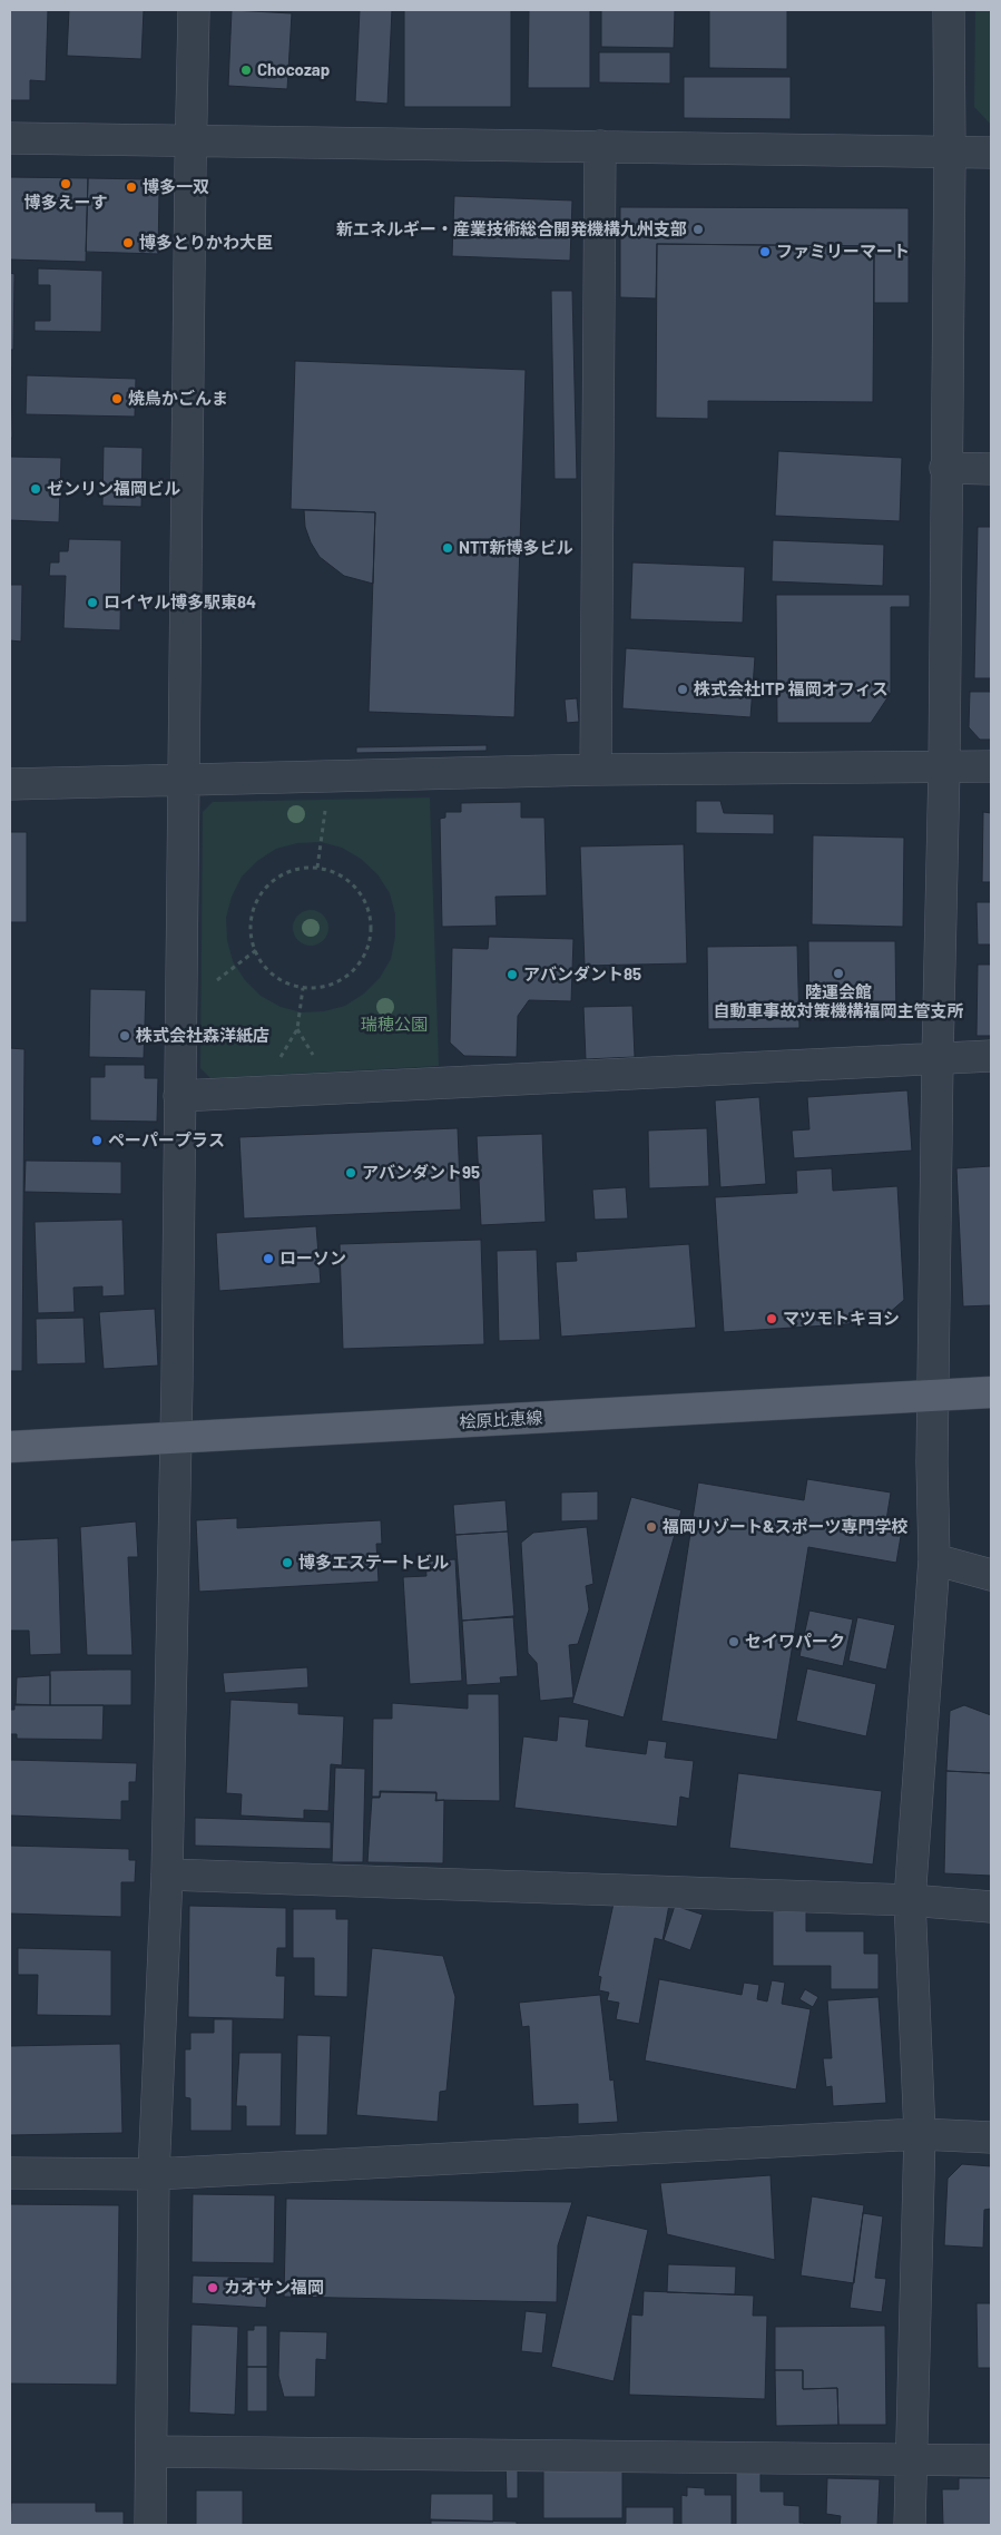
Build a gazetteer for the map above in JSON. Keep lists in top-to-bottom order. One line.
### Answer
{"streets":{"main road":["桧原比恵線"]},"parks":["瑞穂公園"],"places":["Chocozap","博多えーす","博多一双","新エネルギー・産業技術総合開発機構九州支部","博多とりかわ大臣","ファミリーマート","焼鳥かごんま","ゼンリン福岡ビル","NTT新博多ビル","ロイヤル博多駅東84","株式会社ITP 福岡オフィス","陸運会館 自動車事故対策機構福岡主管支所","アバンダント85","株式会社森洋紙店","ペーパープラス","アバンダント95","ローソン","マツモトキヨシ","福岡リゾート&スポーツ専門学校","博多エステートビル","セイワパーク","カオサン福岡"]}
